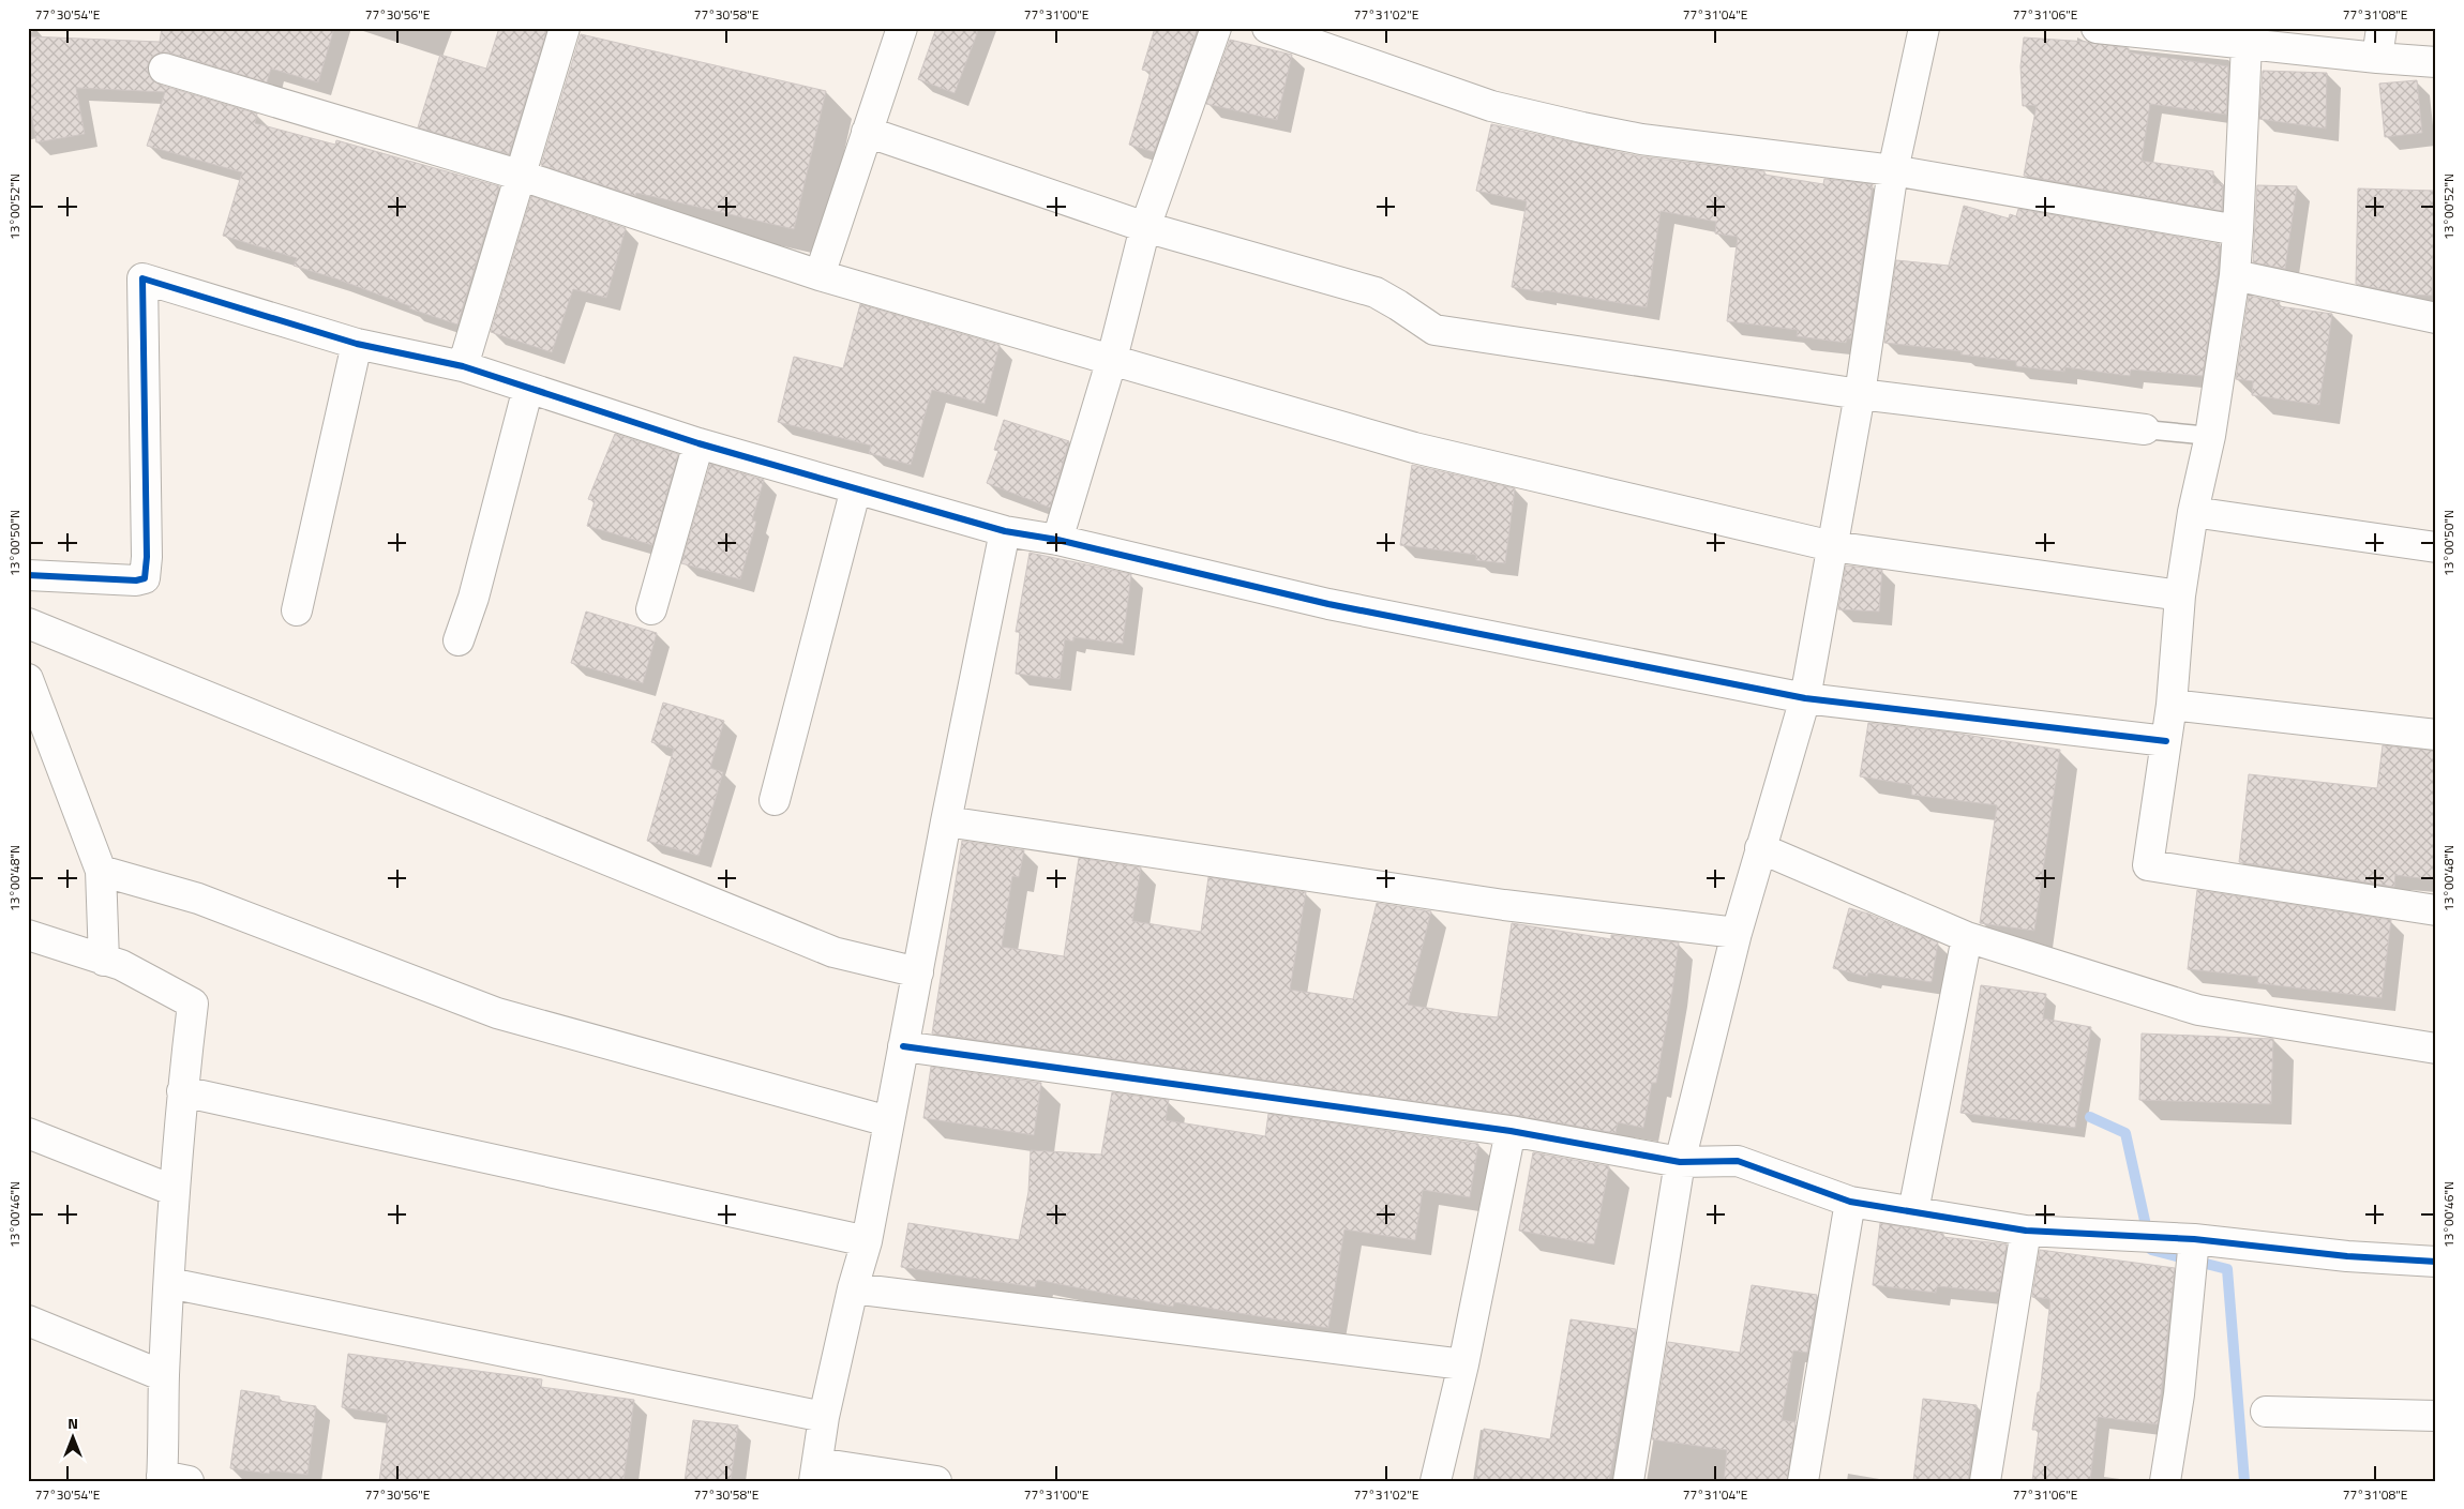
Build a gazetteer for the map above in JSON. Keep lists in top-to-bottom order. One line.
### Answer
{"north":"top","coordinates":["77°30'54\"E","77°30'56\"E","77°30'58\"E","77°31'00\"E","77°31'02\"E","77°31'04\"E","77°31'06\"E","77°31'08\"E","13°00'52\"N","13°00'50\"N","13°00'48\"N","13°00'46\"N"]}
